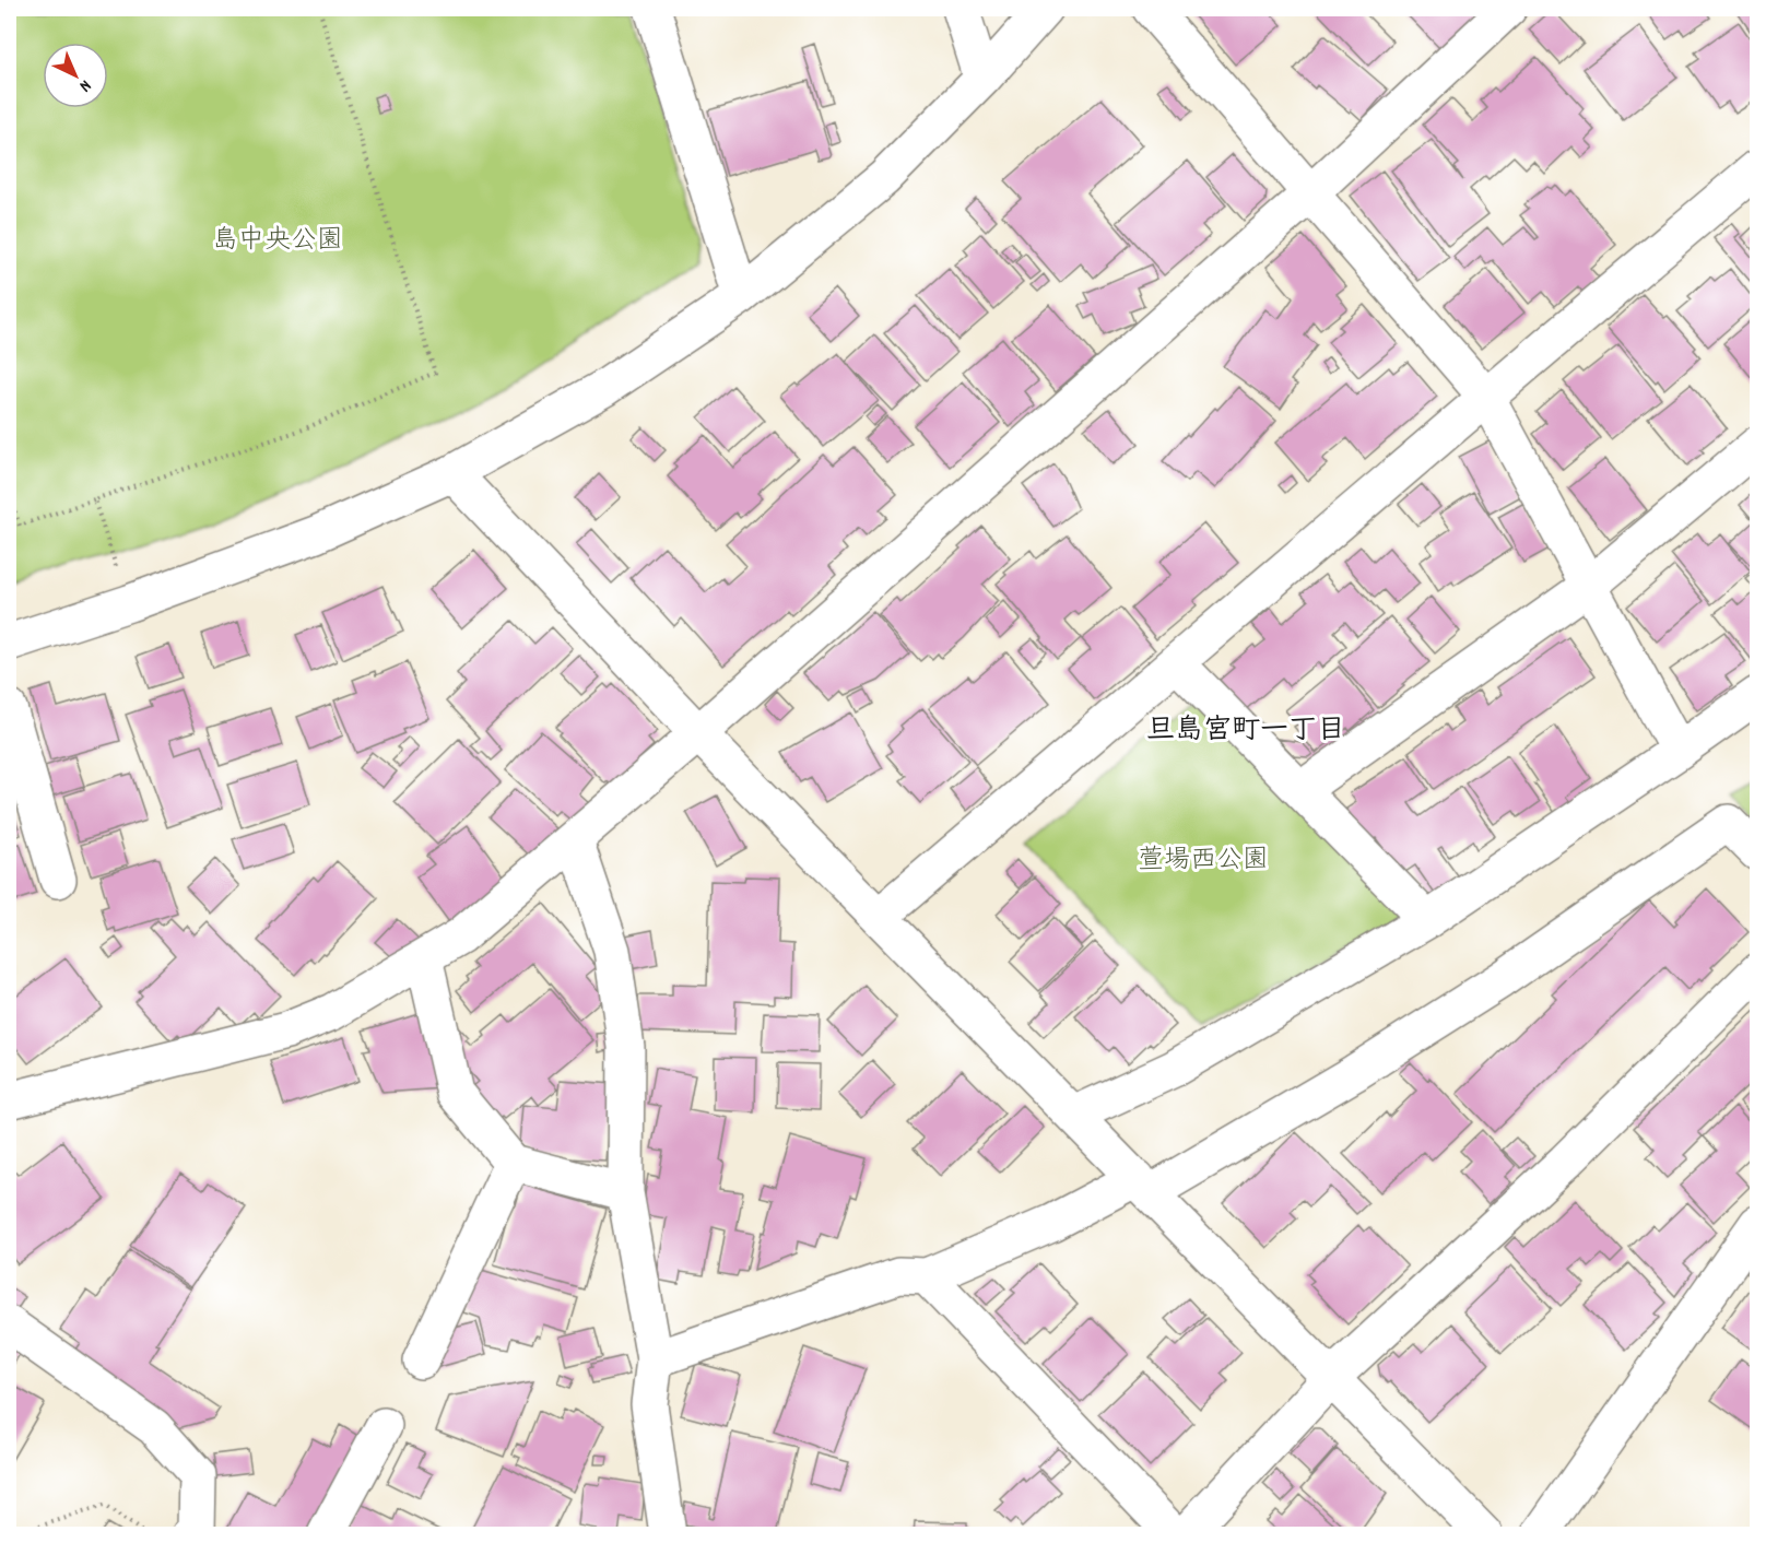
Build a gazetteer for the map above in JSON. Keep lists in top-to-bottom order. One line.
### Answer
{"districts":["旦島宮町一丁目"],"parks":["島中央公園","萱場西公園"],"north":"bottom right"}
